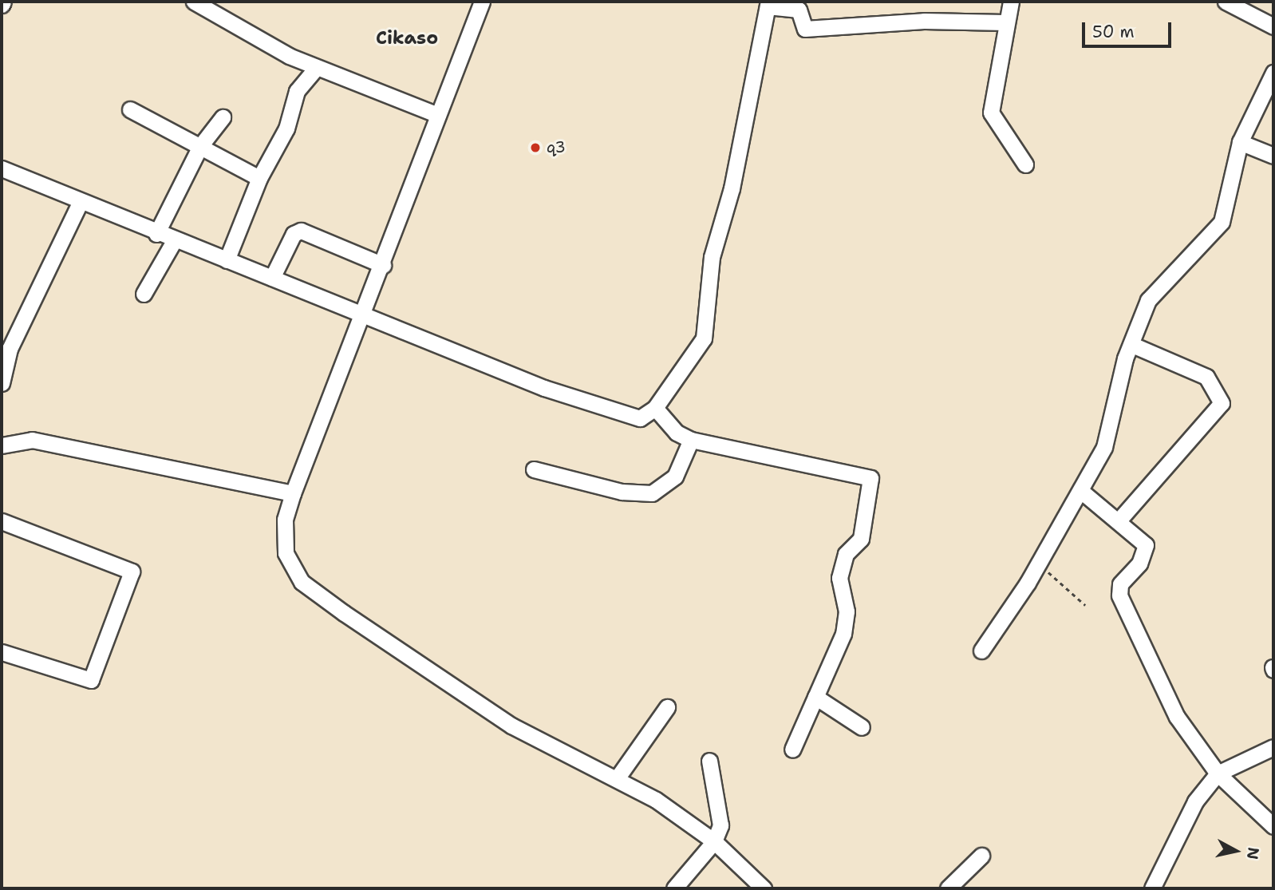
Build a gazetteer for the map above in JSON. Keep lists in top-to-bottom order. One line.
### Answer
{"districts":["Cikaso"],"places":["q3"],"scale_bar":"50 m","north":"right"}
